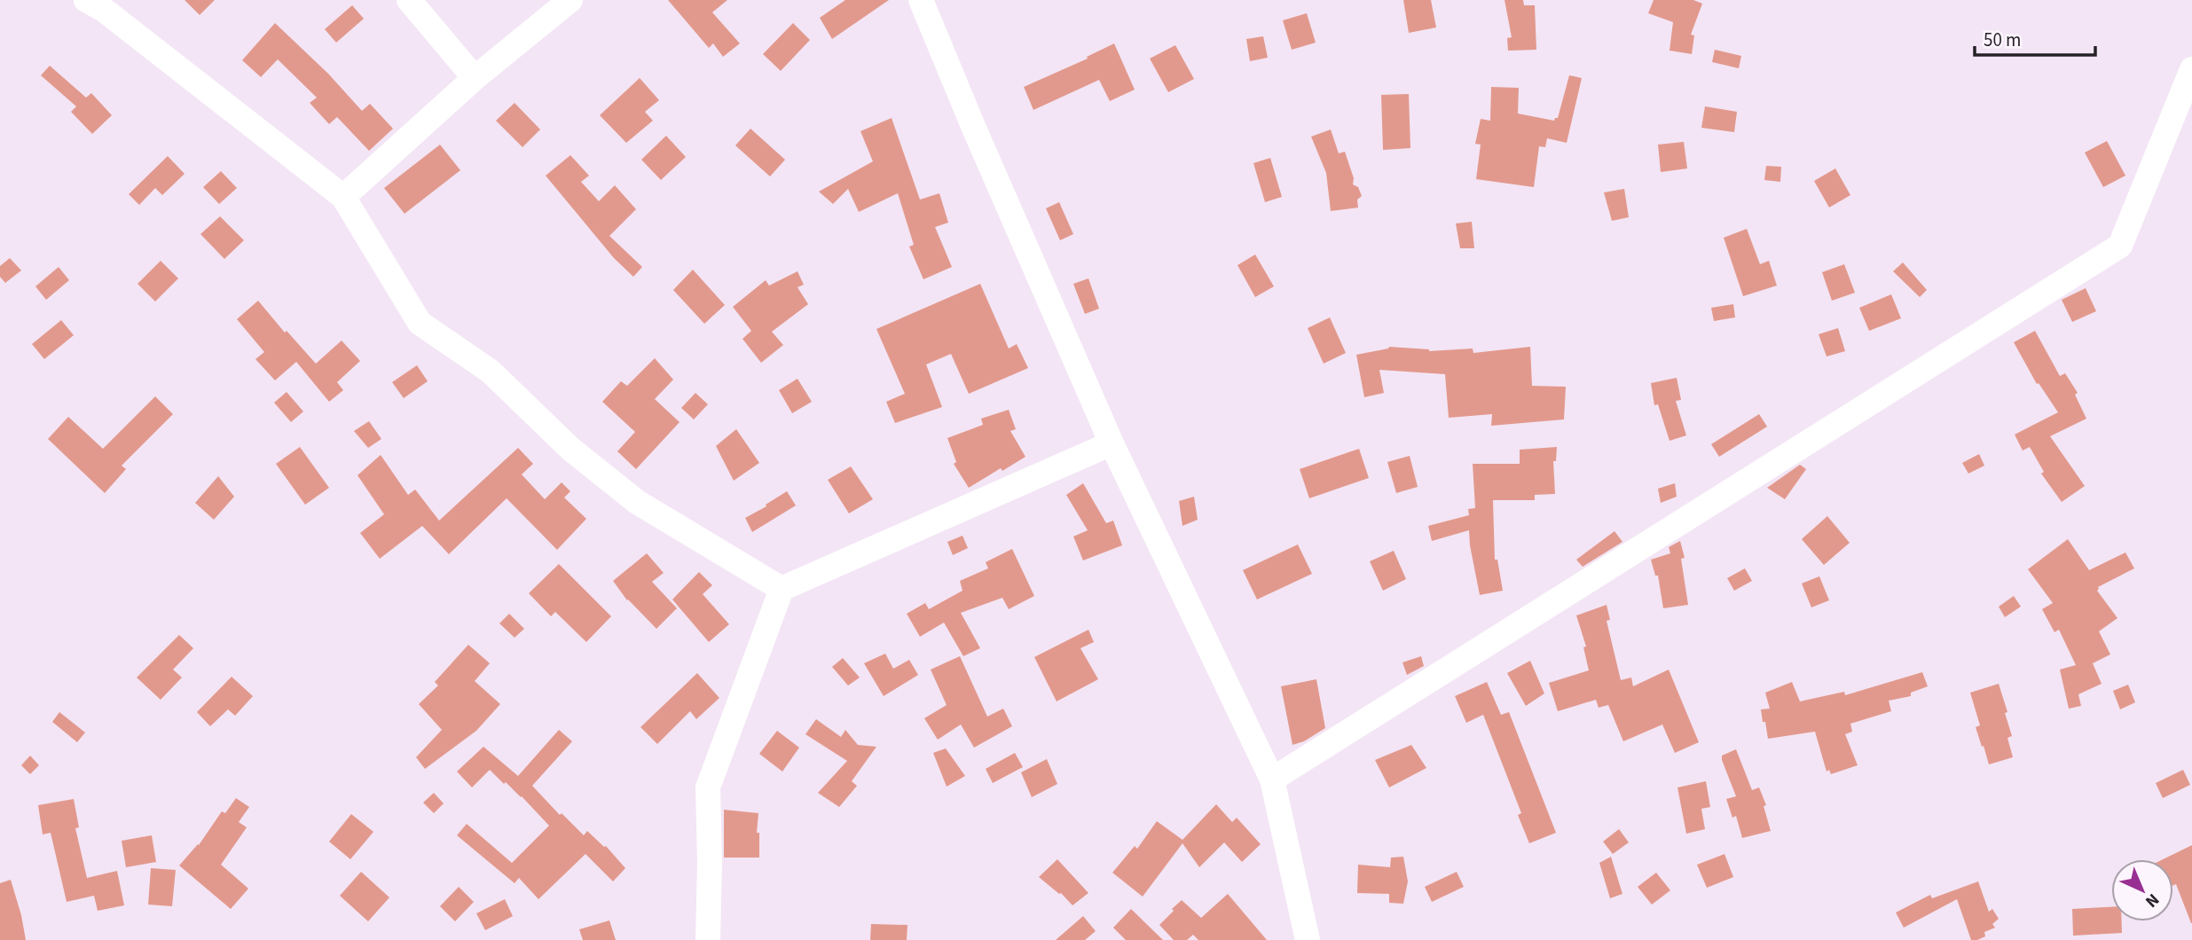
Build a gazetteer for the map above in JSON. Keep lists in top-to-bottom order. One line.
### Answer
{"scale_bar":"50 m","north":"bottom right"}
